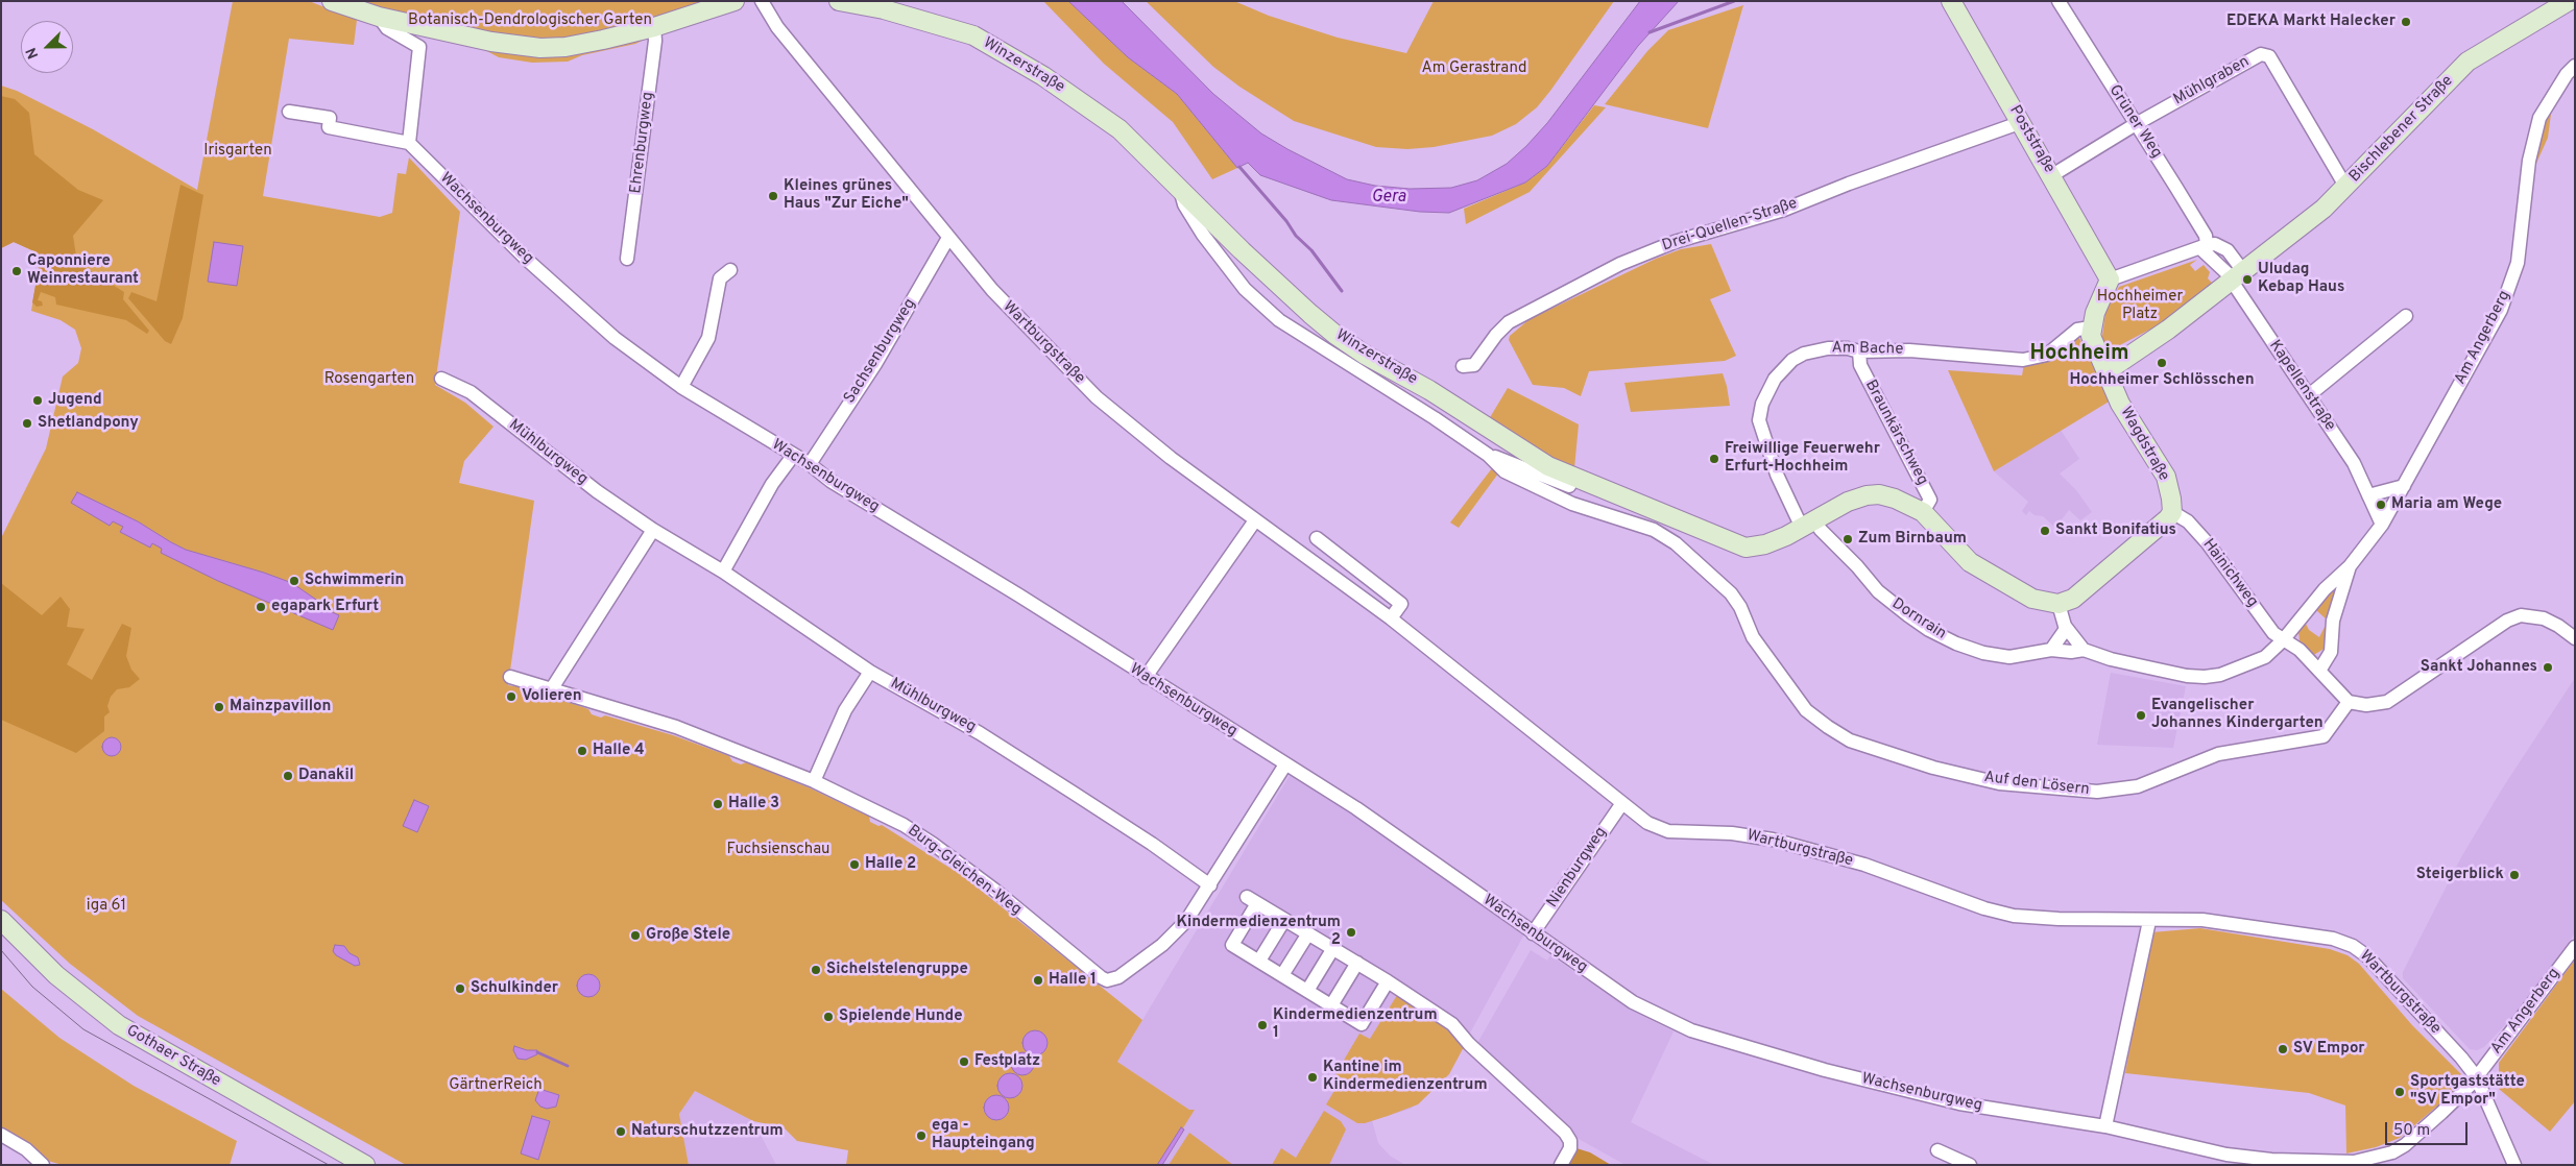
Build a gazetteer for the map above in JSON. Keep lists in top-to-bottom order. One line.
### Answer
{"streets":{"street":["Winzerstraße","Mühlgraben","Grüner Weg","Bischlebener Straße","Poststraße","Ehrenburgweg","Wachsenburgweg","Drei-Quellen-Straße","Am Angerberg","Wartburgstraße","Am Bache","Sachsenburgweg","Kapellenstraße","Braunkärschweg","Wagdstraße","Mühlburgweg","Hainichweg","Dornrain","Auf den Lösern","Nienburgweg","Burg-Gleichen-Weg","Gothaer Straße"]},"crossings":[["Winzerstraße","Am Bache"],["Winzerstraße","Dornrain"],["Winzerstraße","Auf den Lösern"],["Mühlgraben","Grüner Weg"],["Mühlgraben","Bischlebener Straße"],["Mühlgraben","Poststraße"],["Bischlebener Straße","Kapellenstraße"],["Poststraße","Drei-Quellen-Straße"],["Wachsenburgweg","Am Angerberg"],["Wachsenburgweg","Wartburgstraße"],["Wachsenburgweg","Sachsenburgweg"],["Wachsenburgweg","Nienburgweg"],["Wachsenburgweg","Burg-Gleichen-Weg"],["Am Angerberg","Wartburgstraße"],["Am Angerberg","Kapellenstraße"],["Am Angerberg","Hainichweg"],["Am Angerberg","Dornrain"],["Wartburgstraße","Sachsenburgweg"],["Wartburgstraße","Nienburgweg"],["Am Bache","Braunkärschweg"],["Am Bache","Dornrain"],["Wagdstraße","Hainichweg"],["Mühlburgweg","Burg-Gleichen-Weg"],["Hainichweg","Dornrain"]],"districts":["Hochheim"],"water":["Gera"],"parks":["Botanisch-Dendrologischer Garten","Am Gerastrand","Irisgarten","Hochheimer Platz","Rosengarten","Fuchsienschau","iga 61","GärtnerReich"],"places":["EDEKA Markt Halecker","Kleines grünes Haus \"Zur Eiche\"","Caponniere Weinrestaurant","Uludag Kebap Haus","Hochheimer Schlösschen","Jugend","Shetlandpony","Freiwillige Feuerwehr Erfurt-Hochheim","Maria am Wege","Sankt Bonifatius","Zum Birnbaum","Schwimmerin","egapark Erfurt","Sankt Johannes","Volieren","Mainzpavillon","Evangelischer Johannes Kindergarten","Halle 4","Danakil","Halle 3","Halle 2","Steigerblick","Kindermedienzentrum 2","Große Stele","Sichelstelengruppe","Halle 1","Schulkinder","Spielende Hunde","Kindermedienzentrum 1","SV Empor","Festplatz","Kantine im Kindermedienzentrum","Sportgaststätte \"SV Empor\"","Naturschutzzentrum","ega - Haupteingang"],"scale_bar":"50 m","north":"bottom left"}
